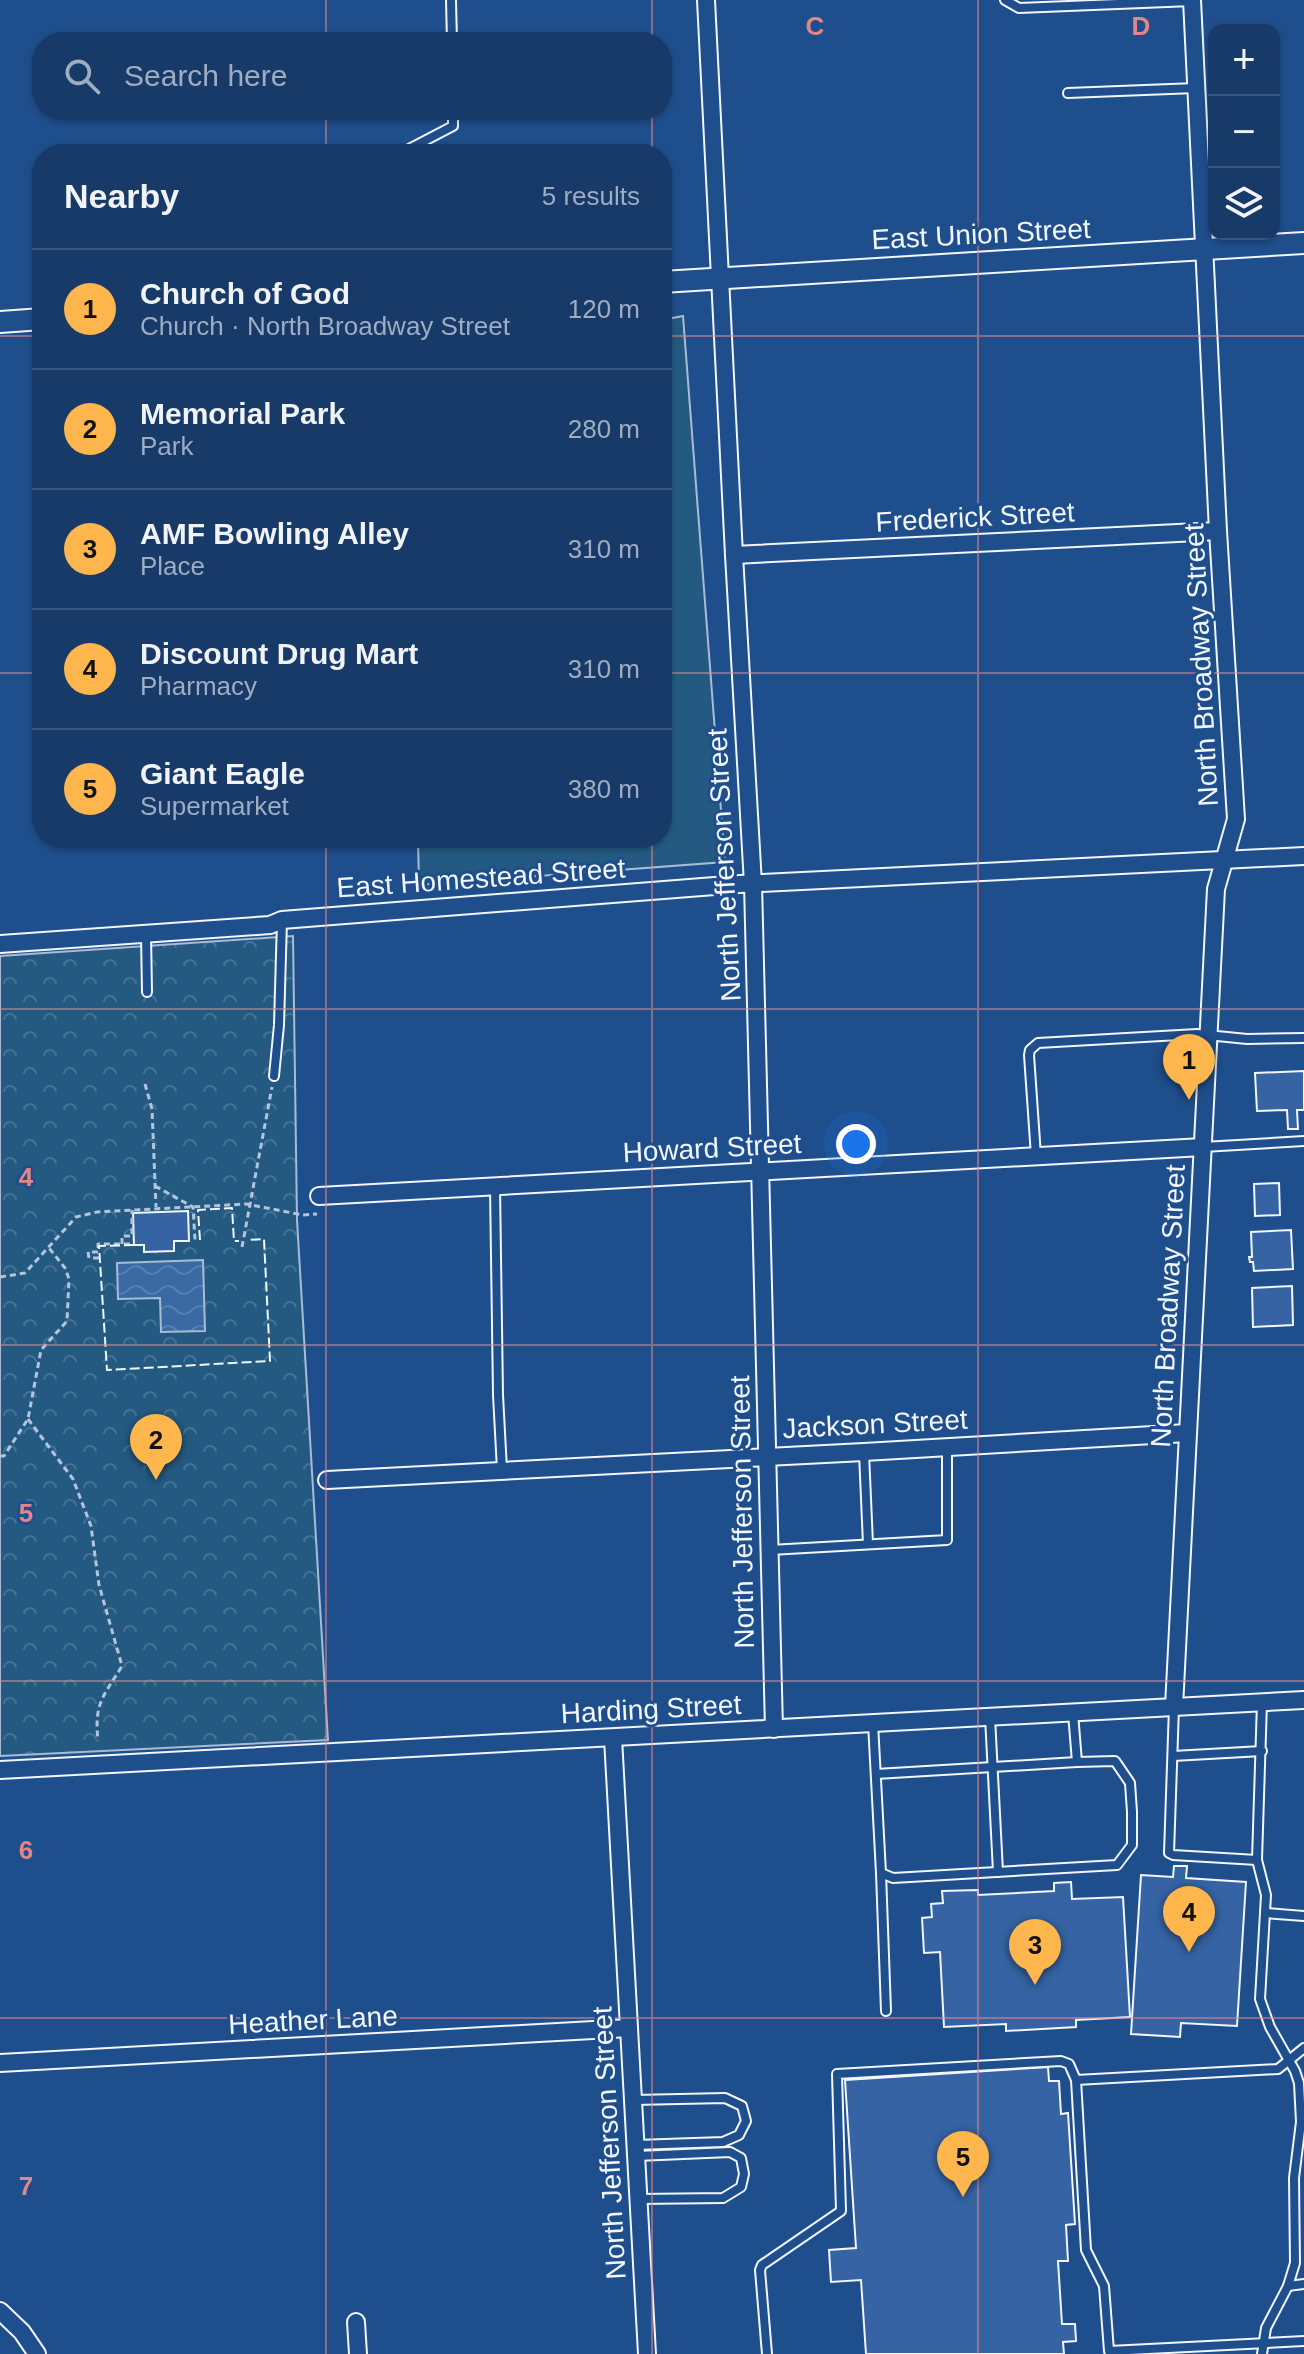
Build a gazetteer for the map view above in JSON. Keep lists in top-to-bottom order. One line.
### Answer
{"streets":{"street":["East Union Street","Frederick Street","North Broadway Street","North Jefferson Street","East Homestead Street","Howard Street","Jackson Street","Harding Street","Heather Lane"]},"crossings":[["East Union Street","North Broadway Street"],["East Union Street","North Jefferson Street"],["Frederick Street","North Broadway Street"],["Frederick Street","North Jefferson Street"],["North Broadway Street","East Homestead Street"],["North Broadway Street","Howard Street"],["North Broadway Street","Jackson Street"],["North Broadway Street","Harding Street"],["North Jefferson Street","East Homestead Street"],["North Jefferson Street","Howard Street"],["North Jefferson Street","Jackson Street"],["North Jefferson Street","Harding Street"],["North Jefferson Street","Heather Lane"]],"page":{"map_buttons":["+","−"],"search":"Search here","heading":["Nearby","5 results"],"list":[{"mark":"1","name":"Church of God","note":"Church · North Broadway Street","value":"120 m"},{"mark":"2","name":"Memorial Park","note":"Park","value":"280 m"},{"mark":"3","name":"AMF Bowling Alley","note":"Place","value":"310 m"},{"mark":"4","name":"Discount Drug Mart","note":"Pharmacy","value":"310 m"},{"mark":"5","name":"Giant Eagle","note":"Supermarket","value":"380 m"}],"pins":["1","2","4","3","5"]},"grid":{"columns":["C","D"],"rows":["4","5","6","7"]}}
